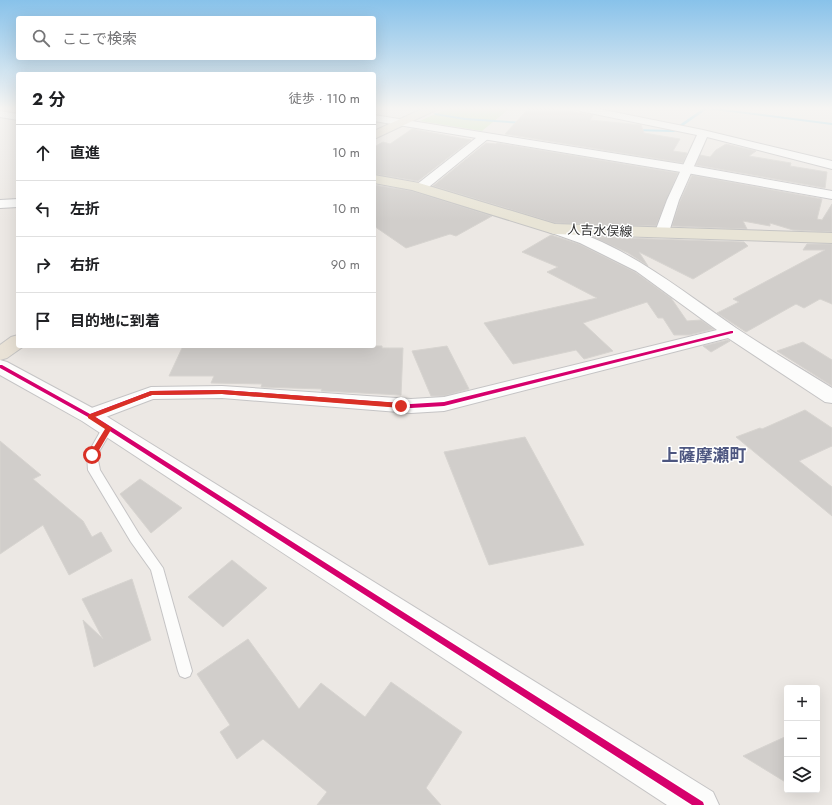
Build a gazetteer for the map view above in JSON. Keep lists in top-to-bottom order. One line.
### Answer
{"streets":{"main road":["人吉水俣線"]},"districts":["上薩摩瀬町"],"page":{"search":"ここで検索","heading":["2 分","徒歩 · 110 m"],"list":[["直進","10 m"],["左折","10 m"],["右折","90 m"],"目的地に到着"],"map_buttons":["+","−"]}}
